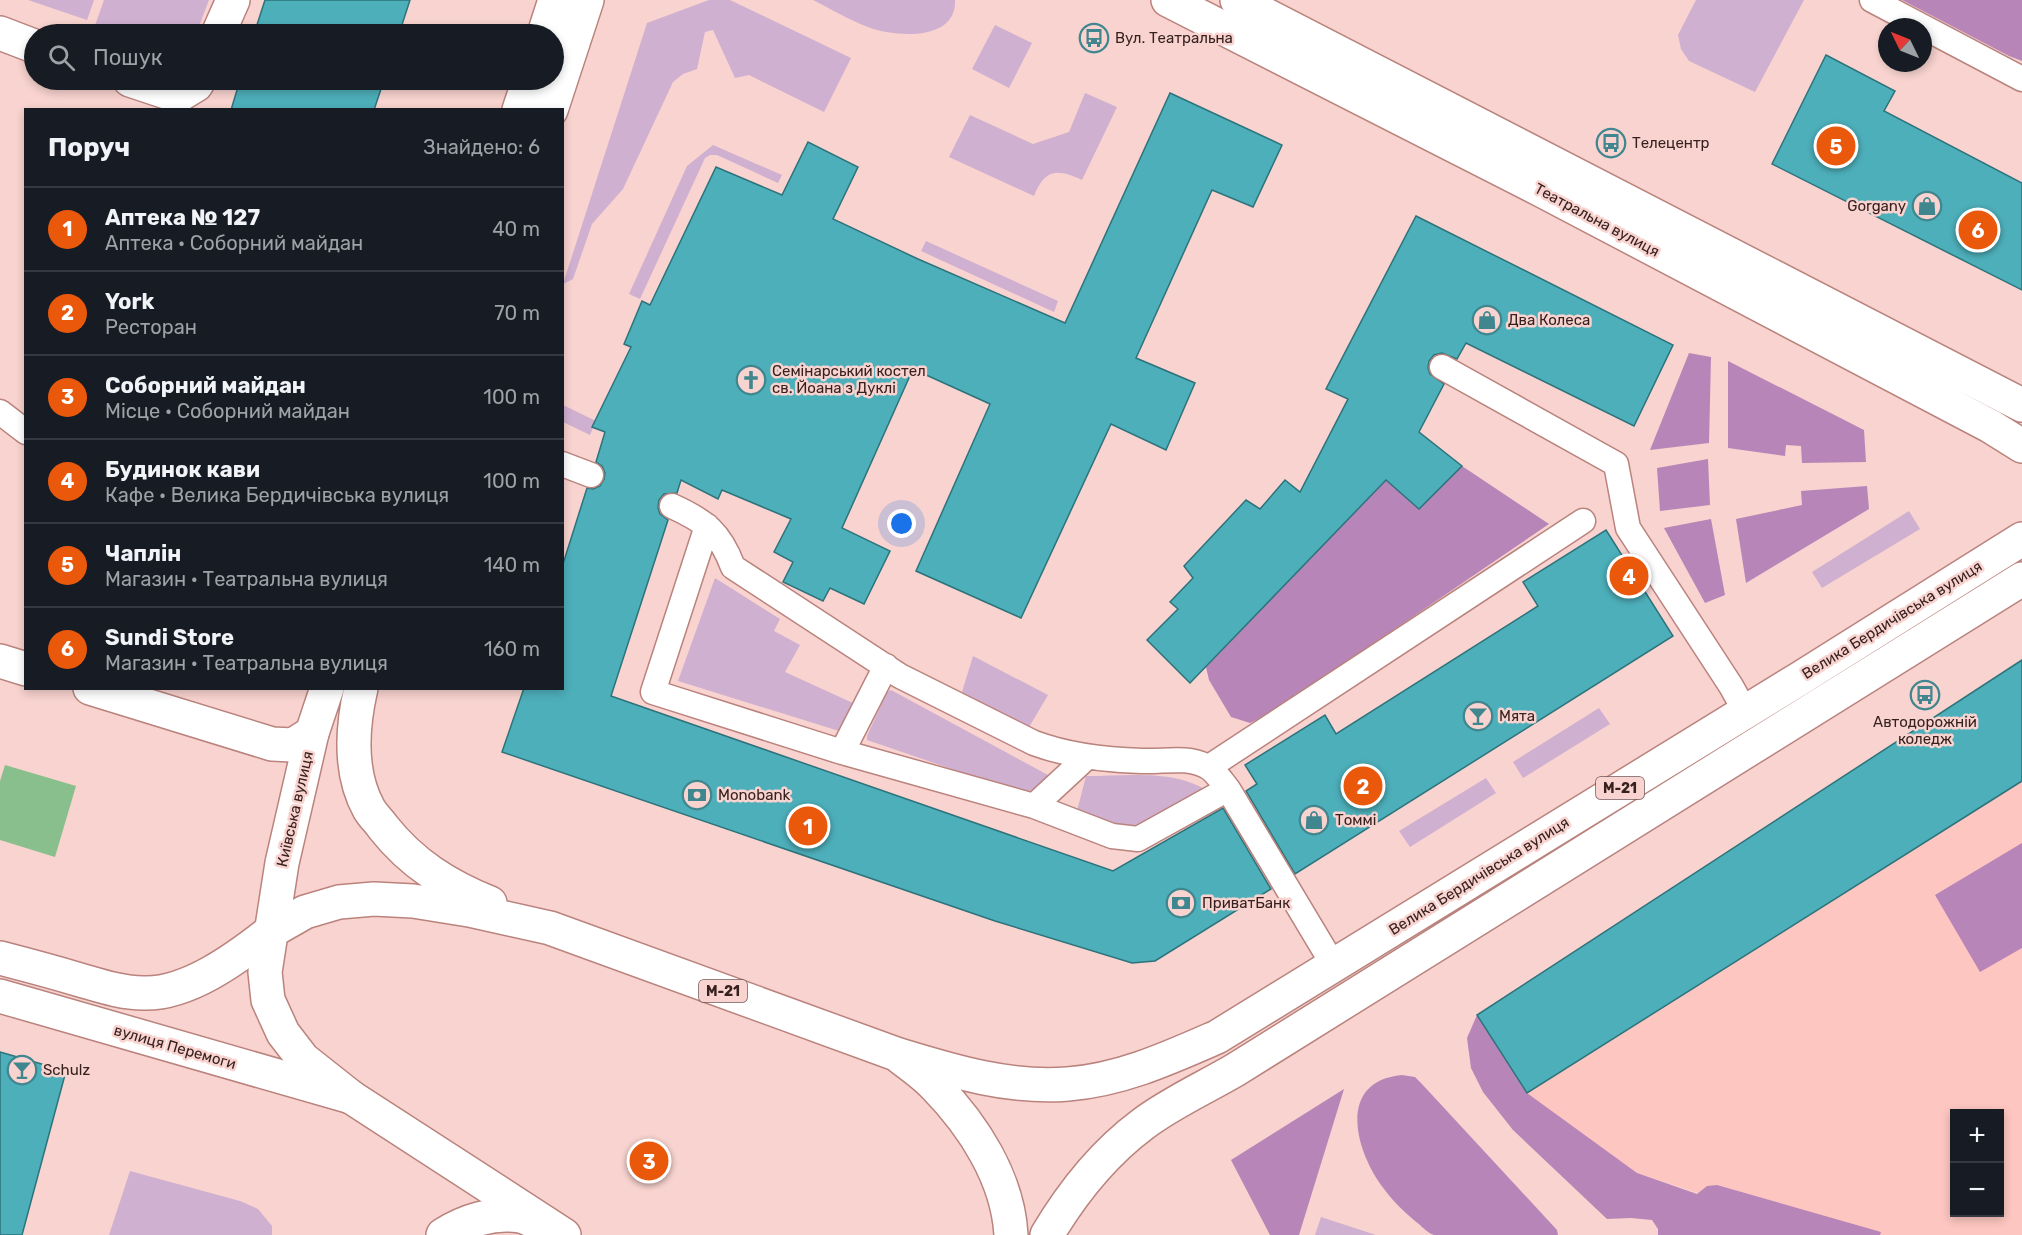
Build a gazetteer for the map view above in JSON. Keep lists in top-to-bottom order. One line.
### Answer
{"streets":{"main road":["Театральна вулиця","Велика Бердичівська вулиця","М-21","Київська вулиця","вулиця Перемоги"]},"crossings":[["Велика Бердичівська вулиця","М-21"],["Київська вулиця","вулиця Перемоги"]],"places":{"bus stop":["Вул. Театральна","Телецентр","Автодорожній коледж"],"shop":["Gorgany","Два Колеса","Томмі"],"church":["Семінарський костел св. Йоана з Дуклі"],"bar":["Мята","Schulz"],"bank":["Monobank","ПриватБанк"]},"north":"top left","page":{"search":"Пошук","heading":["Поруч","Знайдено: 6"],"pins":["5","6","4","2","1","3"],"list":[{"mark":"1","name":"Аптека № 127","note":"Аптека · Соборний майдан","value":"40 m"},{"mark":"2","name":"York","note":"Ресторан","value":"70 m"},{"mark":"3","name":"Соборний майдан","note":"Місце · Соборний майдан","value":"100 m"},{"mark":"4","name":"Будинок кави","note":"Кафе · Велика Бердичівська вулиця","value":"100 m"},{"mark":"5","name":"Чаплін","note":"Магазин · Театральна вулиця","value":"140 m"},{"mark":"6","name":"Sundi Store","note":"Магазин · Театральна вулиця","value":"160 m"}],"map_buttons":["+","−"]}}
